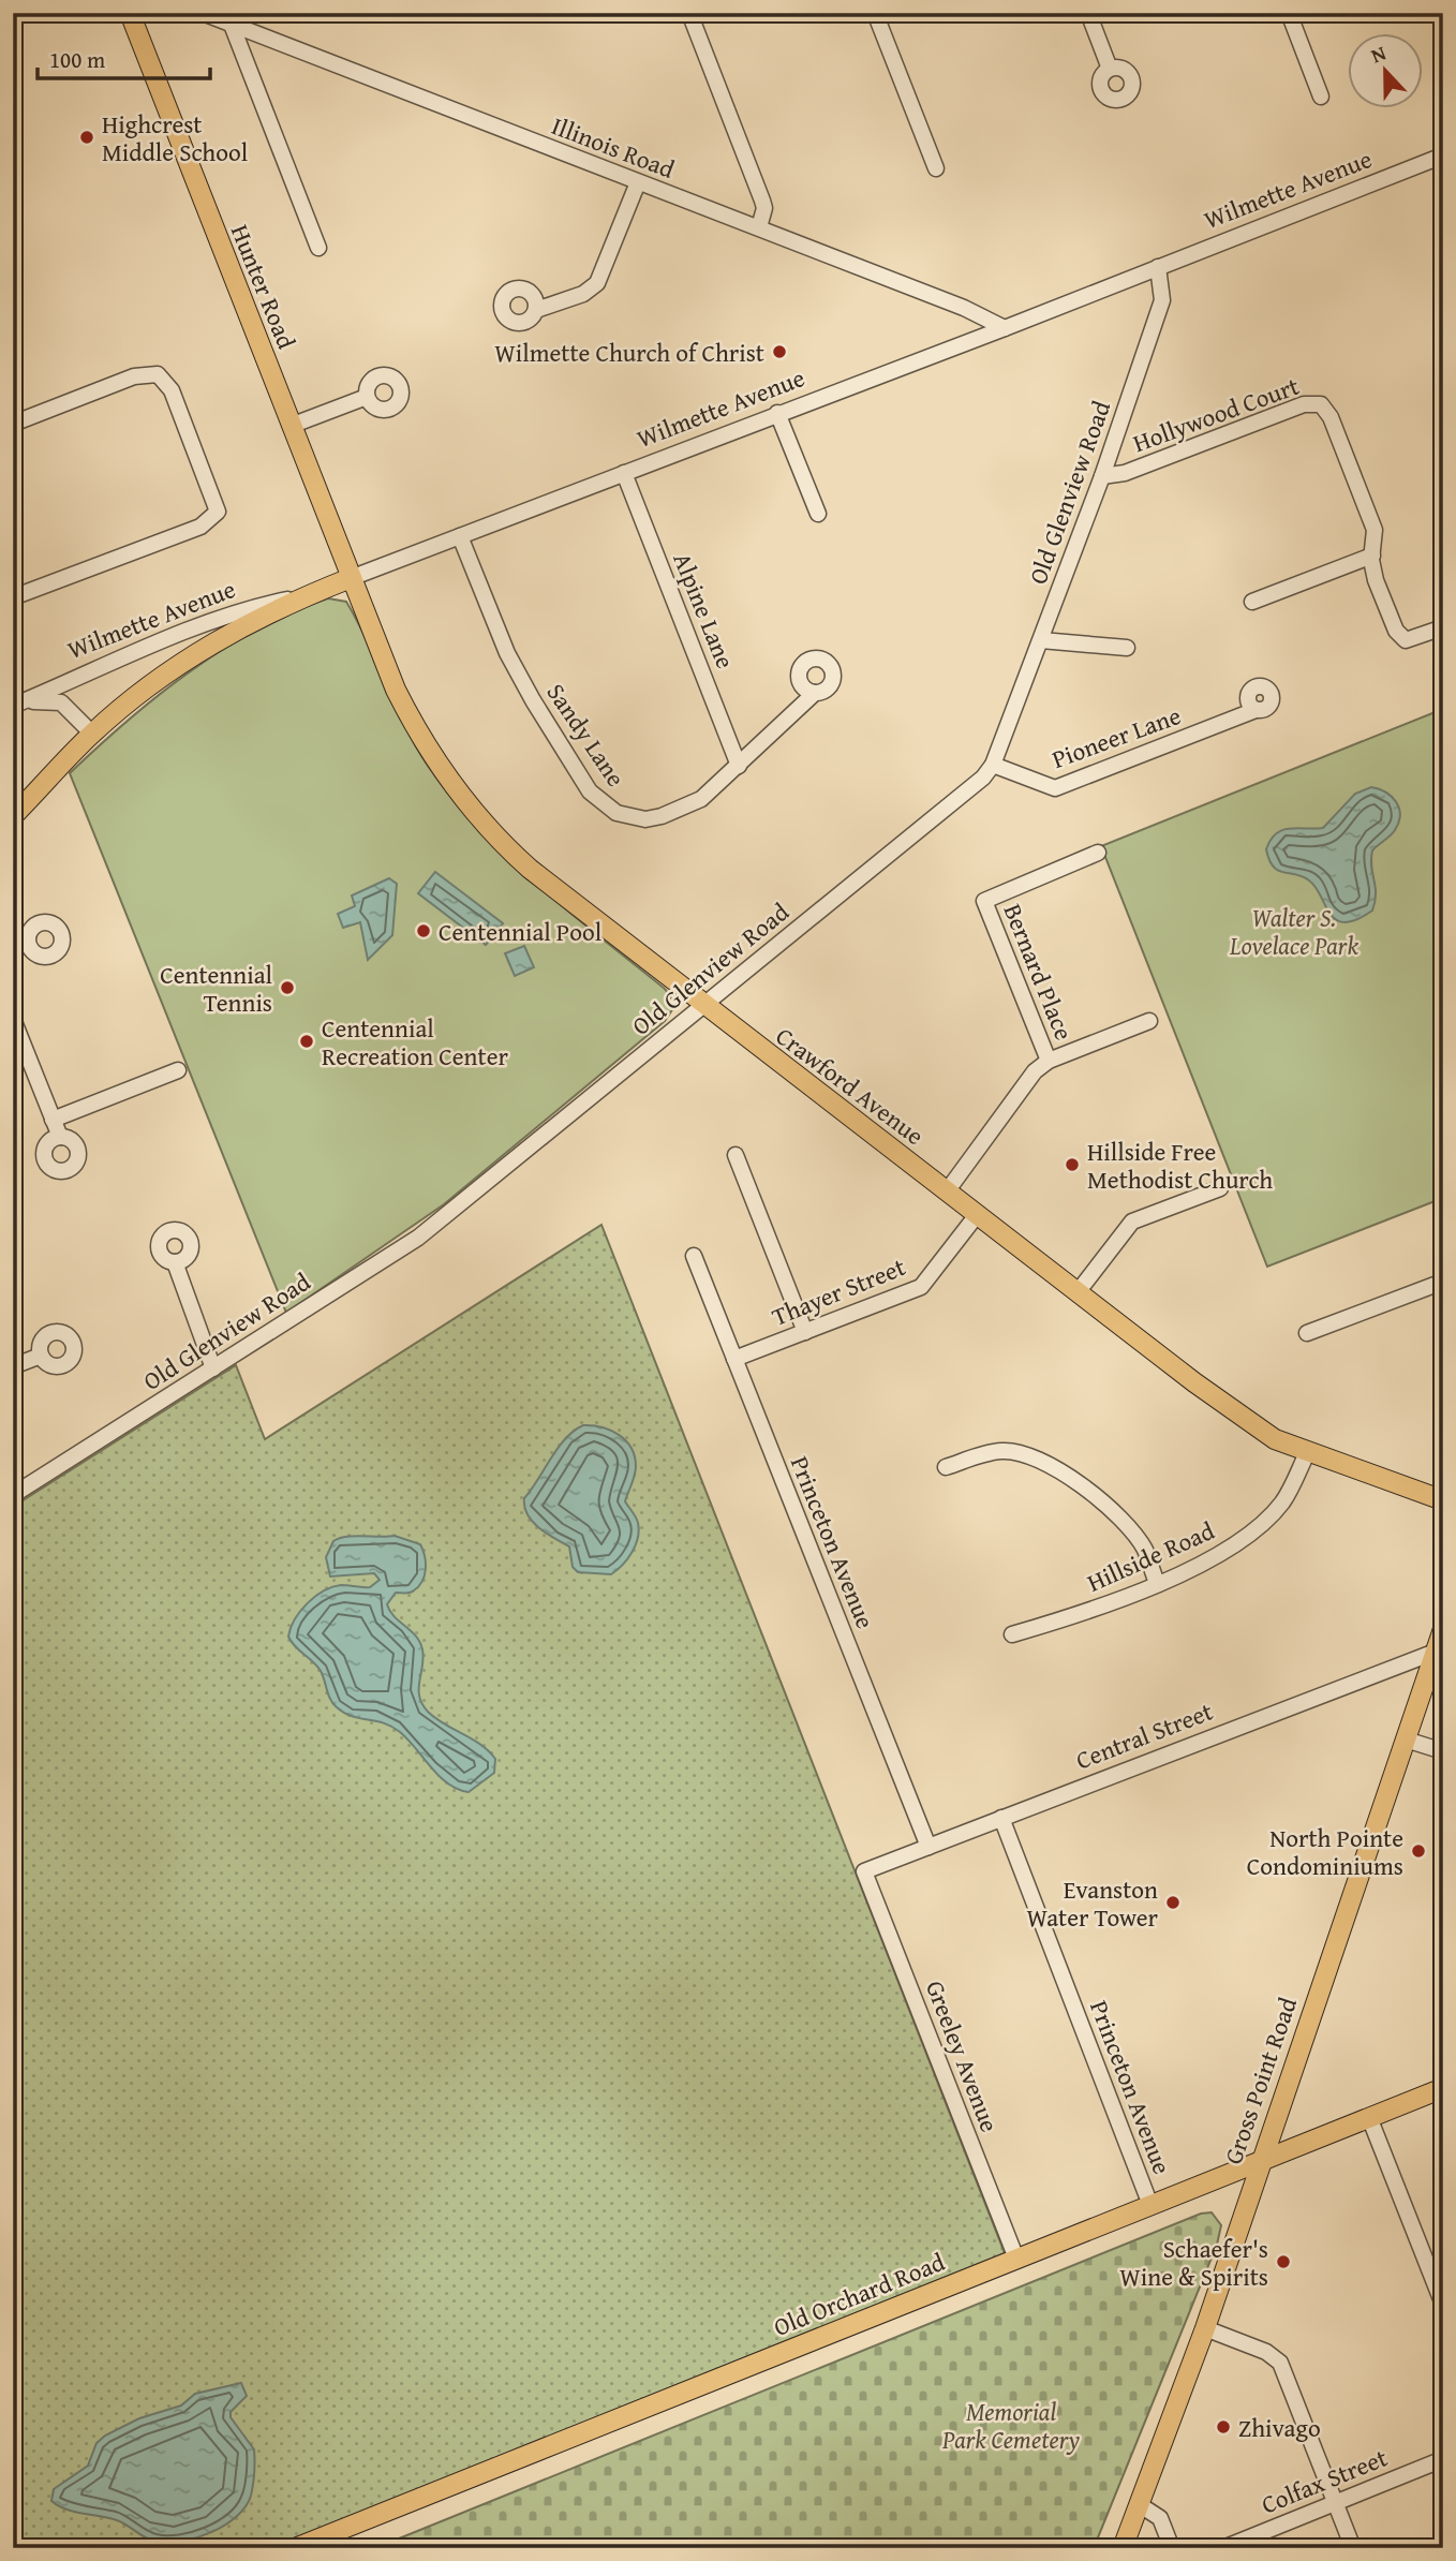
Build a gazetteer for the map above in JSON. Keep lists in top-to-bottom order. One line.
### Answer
{"streets":{"main road":["Wilmette Avenue","Hunter Road","Crawford Avenue","Gross Point Road","Old Orchard Road"],"street":["Illinois Road","Hollywood Court","Old Glenview Road","Alpine Lane","Sandy Lane","Pioneer Lane","Bernard Place","Thayer Street","Princeton Avenue","Hillside Road","Central Street","Greeley Avenue","Colfax Street"]},"crossings":[["Illinois Road","Wilmette Avenue"],["Wilmette Avenue","Hunter Road"],["Wilmette Avenue","Old Glenview Road"],["Wilmette Avenue","Alpine Lane"],["Wilmette Avenue","Sandy Lane"],["Wilmette Avenue","Crawford Avenue"],["Hunter Road","Crawford Avenue"],["Hollywood Court","Old Glenview Road"],["Old Glenview Road","Pioneer Lane"],["Old Glenview Road","Crawford Avenue"],["Alpine Lane","Sandy Lane"],["Crawford Avenue","Thayer Street"],["Crawford Avenue","Hillside Road"],["Thayer Street","Princeton Avenue"],["Princeton Avenue","Central Street"],["Princeton Avenue","Old Orchard Road"],["Central Street","Greeley Avenue"],["Central Street","Gross Point Road"],["Greeley Avenue","Old Orchard Road"],["Gross Point Road","Old Orchard Road"]],"parks":["Walter S. Lovelace Park","Memorial Park Cemetery"],"places":["Highcrest Middle School","Wilmette Church of Christ","Centennial Pool","Centennial Tennis","Centennial Recreation Center","Hillside Free Methodist Church","North Pointe Condominiums","Evanston Water Tower","Schaefer's Wine & Spirits","Zhivago"],"scale_bar":"100 m","north":"top"}
